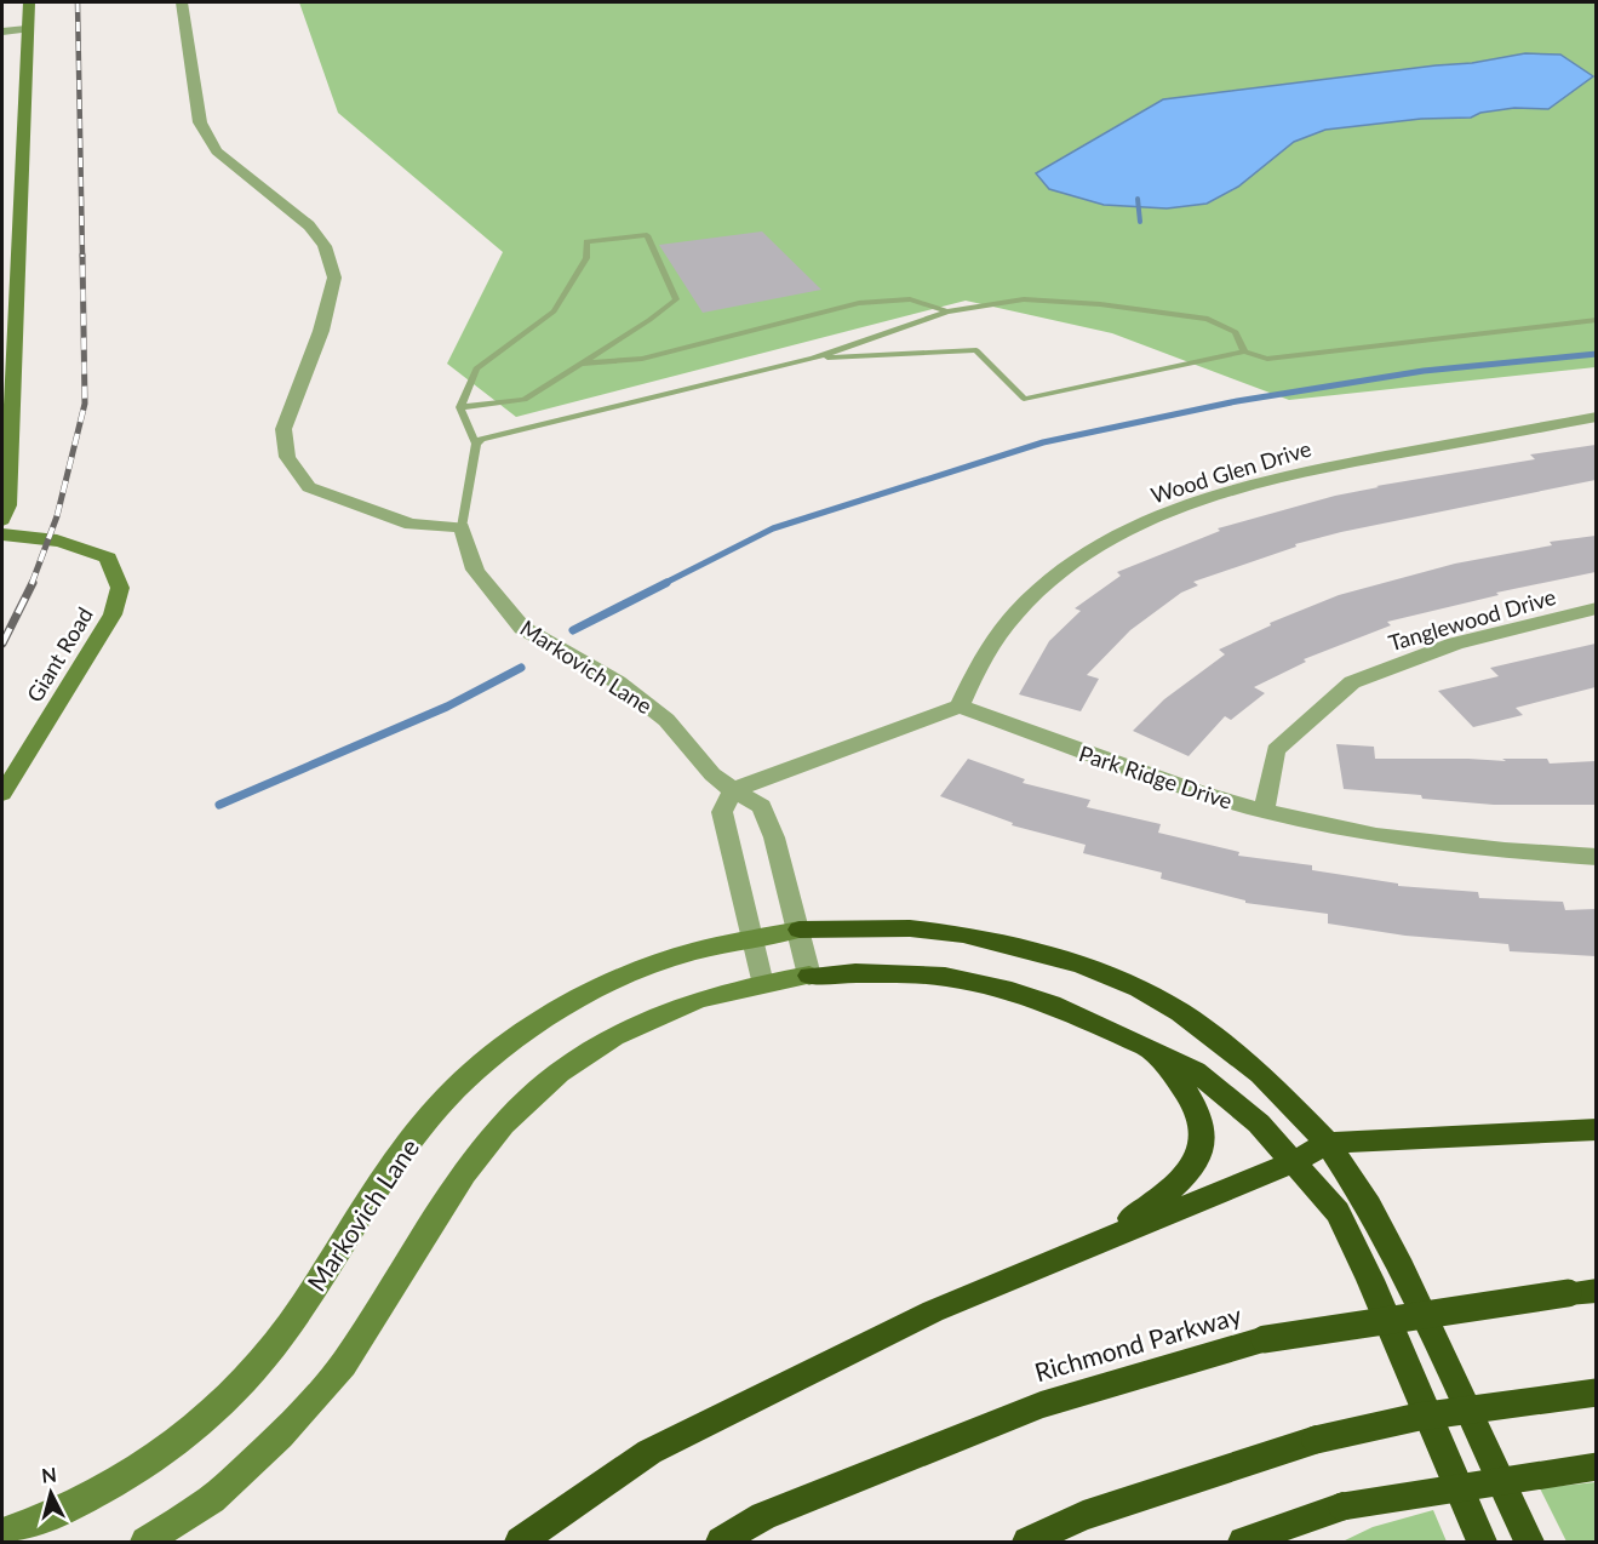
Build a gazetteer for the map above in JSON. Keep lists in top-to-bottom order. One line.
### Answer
{"streets":{"highway":["Richmond Parkway"],"street":["Wood Glen Drive","Tanglewood Drive","Giant Road","Markovich Lane","Park Ridge Drive"]},"crossings":[["Wood Glen Drive","Park Ridge Drive"],["Tanglewood Drive","Park Ridge Drive"]],"north":"top"}
